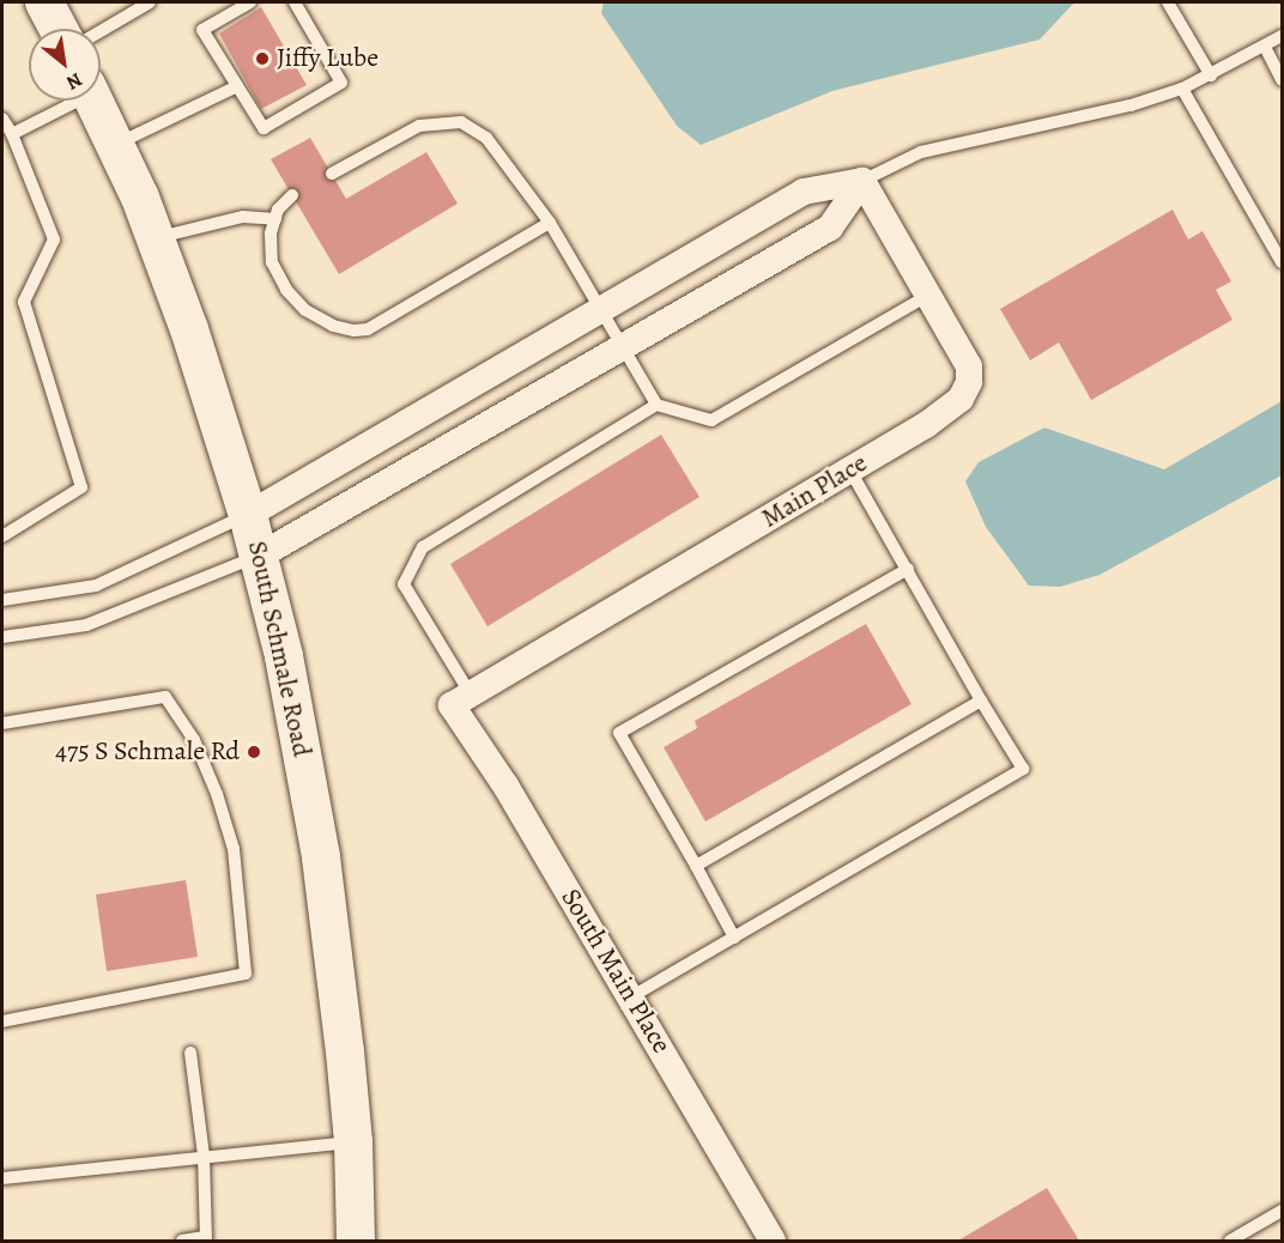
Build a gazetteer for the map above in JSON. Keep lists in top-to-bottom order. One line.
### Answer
{"streets":{"main road":["South Schmale Road"],"street":["Main Place","South Main Place"]},"crossings":[["Main Place","South Main Place"]],"places":["Jiffy Lube","475 S Schmale Rd"],"north":"bottom right"}
